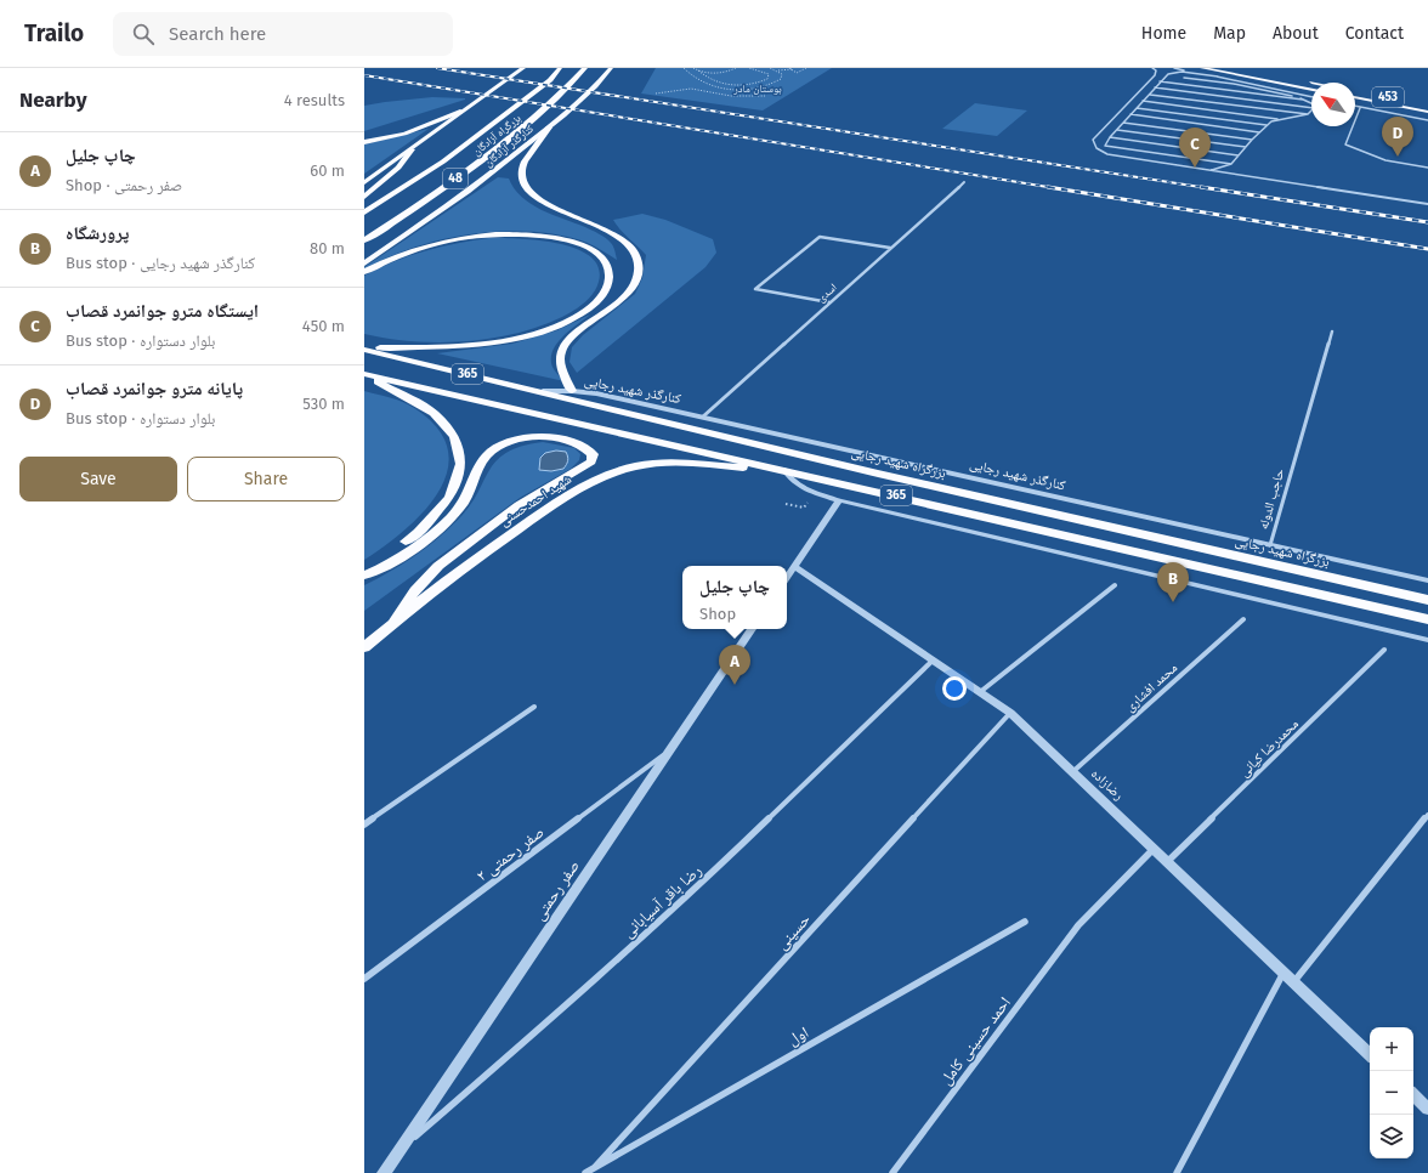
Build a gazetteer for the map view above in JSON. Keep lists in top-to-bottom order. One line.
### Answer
{"streets":{"highway":["بزرگراه آزادگان","48","365","بزرگراه شهید رجایی","شهید احمدحسنی"],"main road":["453","کنارگذر آزادگان"],"street":["اسدی","کنارگذر شهید رجایی","حاجب الدوله","محمد افشاری","محمدرضا کیانی","رضازاده","صفر رحمتی ۲","صفر رحمتی","رضا باقر آسیابانی","حسینی","اول","احمد حسینی کامل"]},"crossings":[["اسدی","کنارگذر شهید رجایی"],["365","شهید احمدحسنی"],["کنارگذر شهید رجایی","بزرگراه شهید رجایی"],["کنارگذر شهید رجایی","حاجب الدوله"],["محمد افشاری","رضازاده"],["محمدرضا کیانی","رضازاده"],["رضازاده","رضا باقر آسیابانی"],["رضازاده","حسینی"],["رضازاده","احمد حسینی کامل"],["صفر رحمتی ۲","صفر رحمتی"],["صفر رحمتی","رضا باقر آسیابانی"],["حسینی","اول"]],"parks":["بوستان مادر"],"north":"top left","page":{"header":"Trailo","search":"Search here","nav":["Home","Map","About","Contact"],"heading":["Nearby","4 results"],"pins":["D","C","B","A"],"list":[{"mark":"A","name":"چاپ جلیل","note":"Shop · صفر رحمتی","value":"60 m"},{"mark":"B","name":"پرورشگاه","note":"Bus stop · کنارگذر شهید رجایی","value":"80 m"},{"mark":"C","name":"ایستگاه مترو جوانمرد قصاب","note":"Bus stop · بلوار دستواره","value":"450 m"},{"mark":"D","name":"پایانه مترو جوانمرد قصاب","note":"Bus stop · بلوار دستواره","value":"530 m"}],"buttons":["Save","Share"],"popup":["چاپ جلیل","Shop"],"map_buttons":["+","−"]}}
